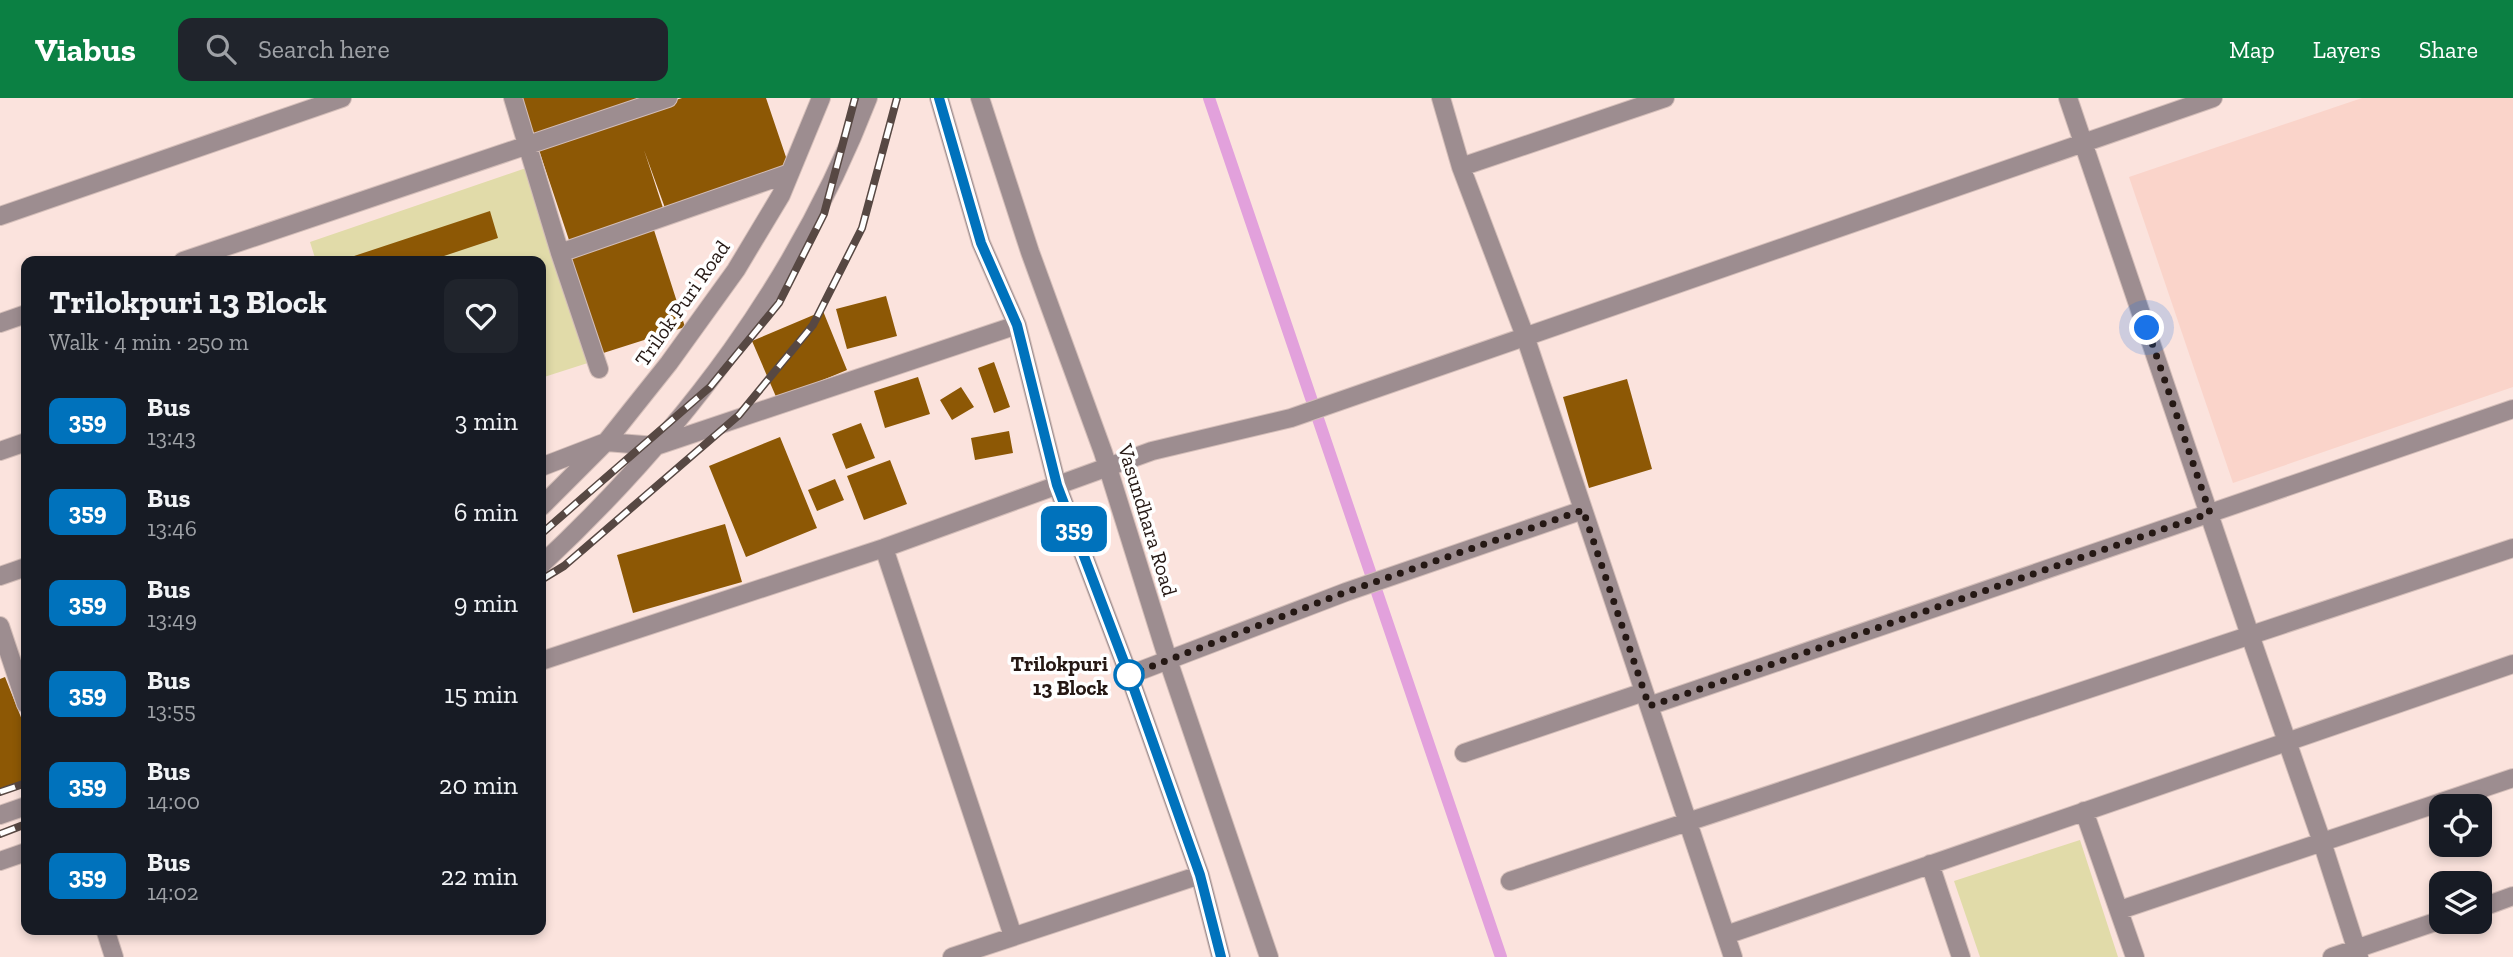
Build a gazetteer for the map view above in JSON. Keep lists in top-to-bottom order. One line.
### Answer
{"streets":{"street":["Trilok Puri Road","Vasundhara Road"]},"places":["Trilokpuri 13 Block"],"lines":["bus line 359"],"page":{"header":"Viabus","search":"Search here","nav":["Map","Layers","Share"],"on_map":"359","heading":["Trilokpuri 13 Block","Walk · 4 min · 250 m"],"list":[{"mark":"359","name":"Bus","note":"13:43","value":"3 min"},{"mark":"359","name":"Bus","note":"13:46","value":"6 min"},{"mark":"359","name":"Bus","note":"13:49","value":"9 min"},{"mark":"359","name":"Bus","note":"13:55","value":"15 min"},{"mark":"359","name":"Bus","note":"14:00","value":"20 min"},{"mark":"359","name":"Bus","note":"14:02","value":"22 min"}]}}
